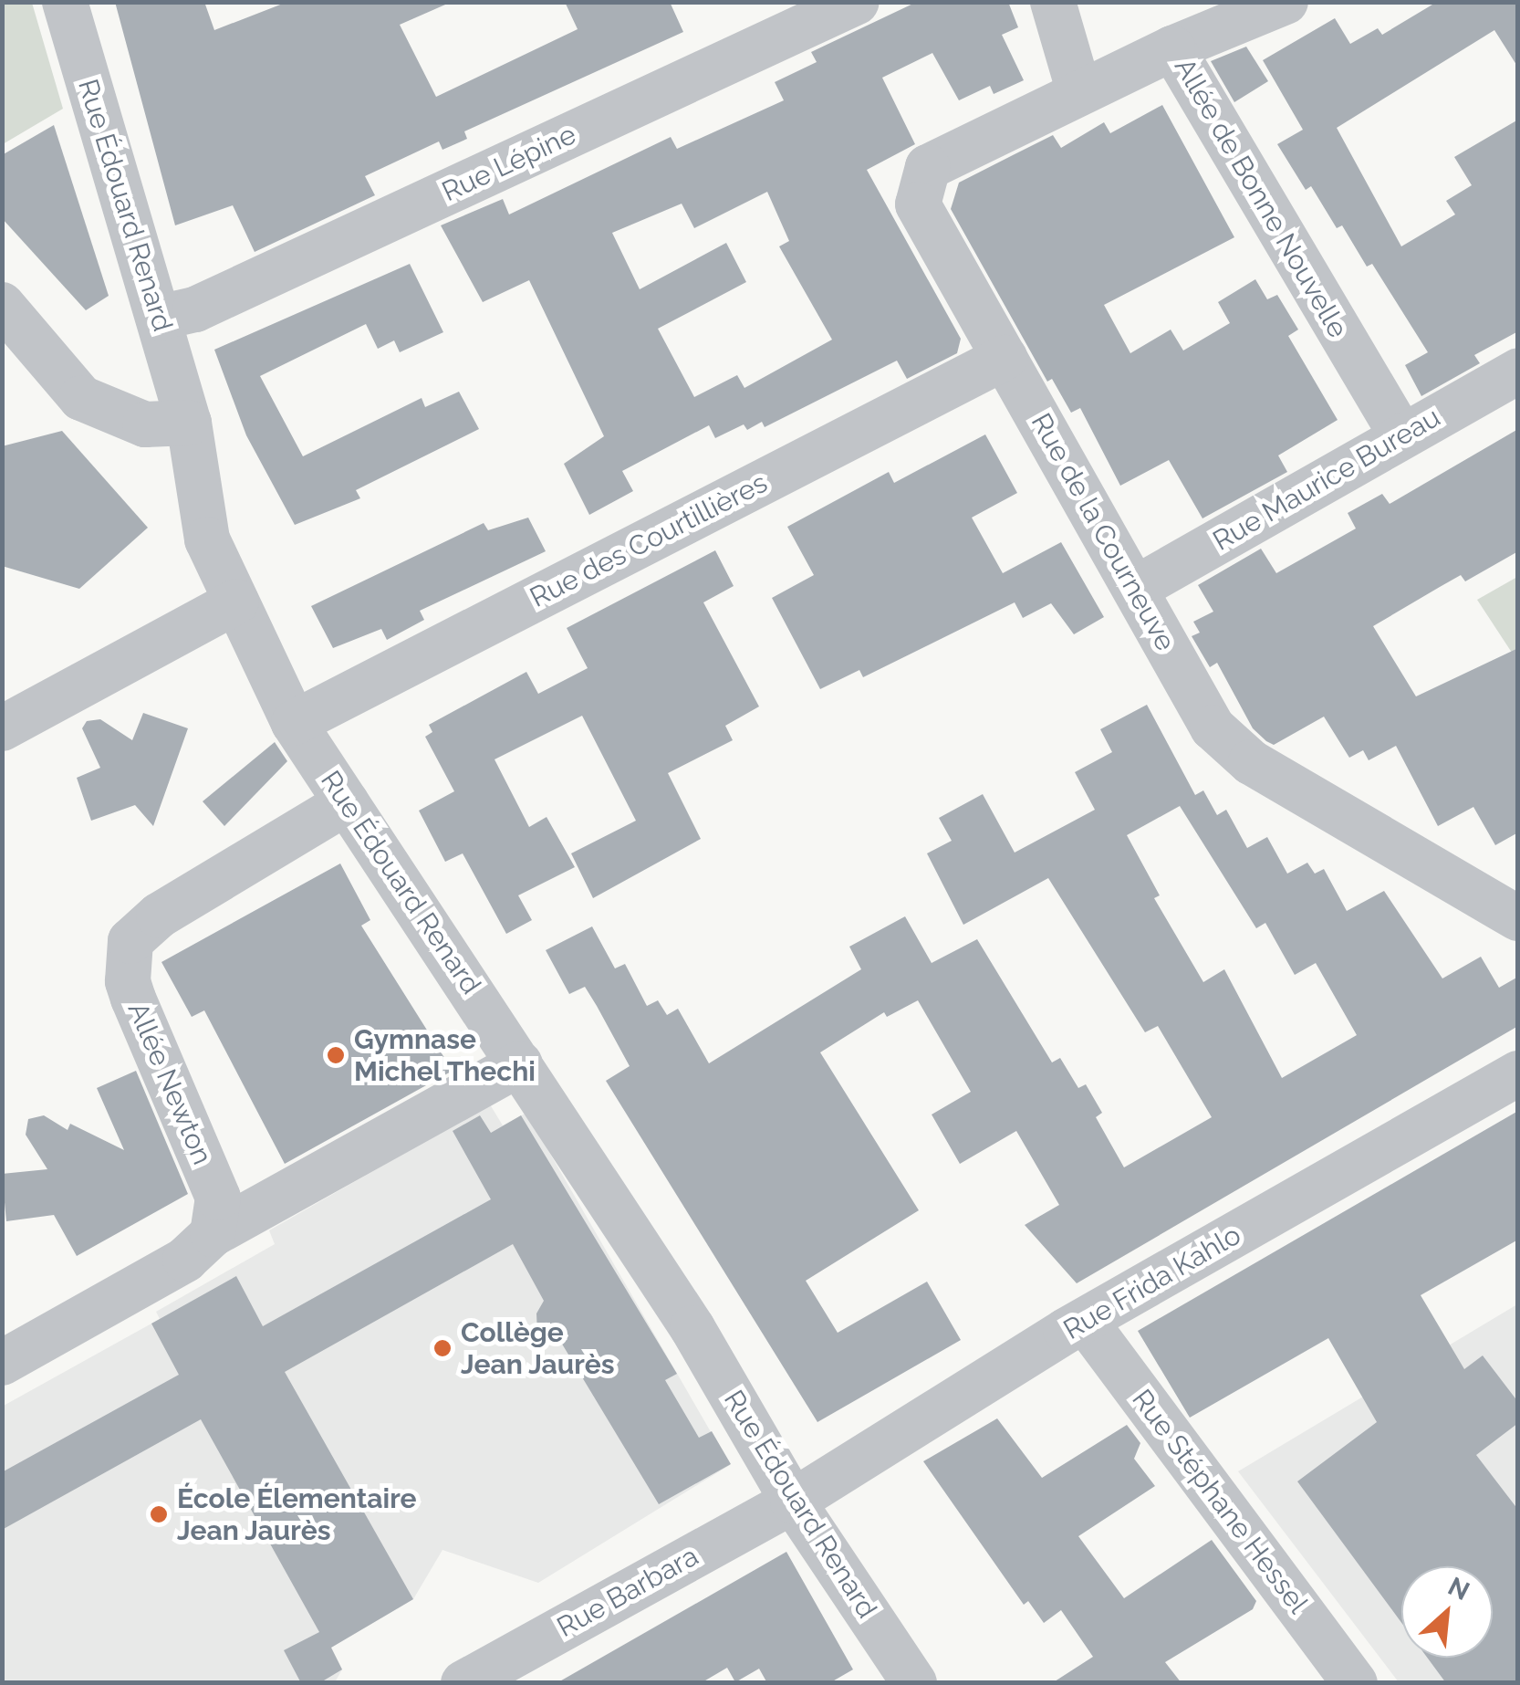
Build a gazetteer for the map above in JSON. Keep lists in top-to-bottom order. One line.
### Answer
{"streets":{"street":["Rue Lépine","Allée de Bonne Nouvelle","Rue Édouard Renard","Rue Maurice Bureau","Rue de la Courneuve","Rue des Courtillières","Allée Newton","Rue Frida Kahlo","Rue Stéphane Hessel","Rue Barbara"]},"crossings":[["Rue Lépine","Rue Édouard Renard"],["Allée de Bonne Nouvelle","Rue Maurice Bureau"],["Allée de Bonne Nouvelle","Rue de la Courneuve"],["Rue Édouard Renard","Rue des Courtillières"],["Rue Édouard Renard","Allée Newton"],["Rue Édouard Renard","Rue Frida Kahlo"],["Rue Édouard Renard","Rue Barbara"],["Rue Maurice Bureau","Rue de la Courneuve"],["Rue de la Courneuve","Rue des Courtillières"],["Rue Frida Kahlo","Rue Stéphane Hessel"],["Rue Frida Kahlo","Rue Barbara"]],"places":["Gymnase Michel Thechi","Collège Jean Jaurès","École Élementaire Jean Jaurès"],"north":"top right"}
